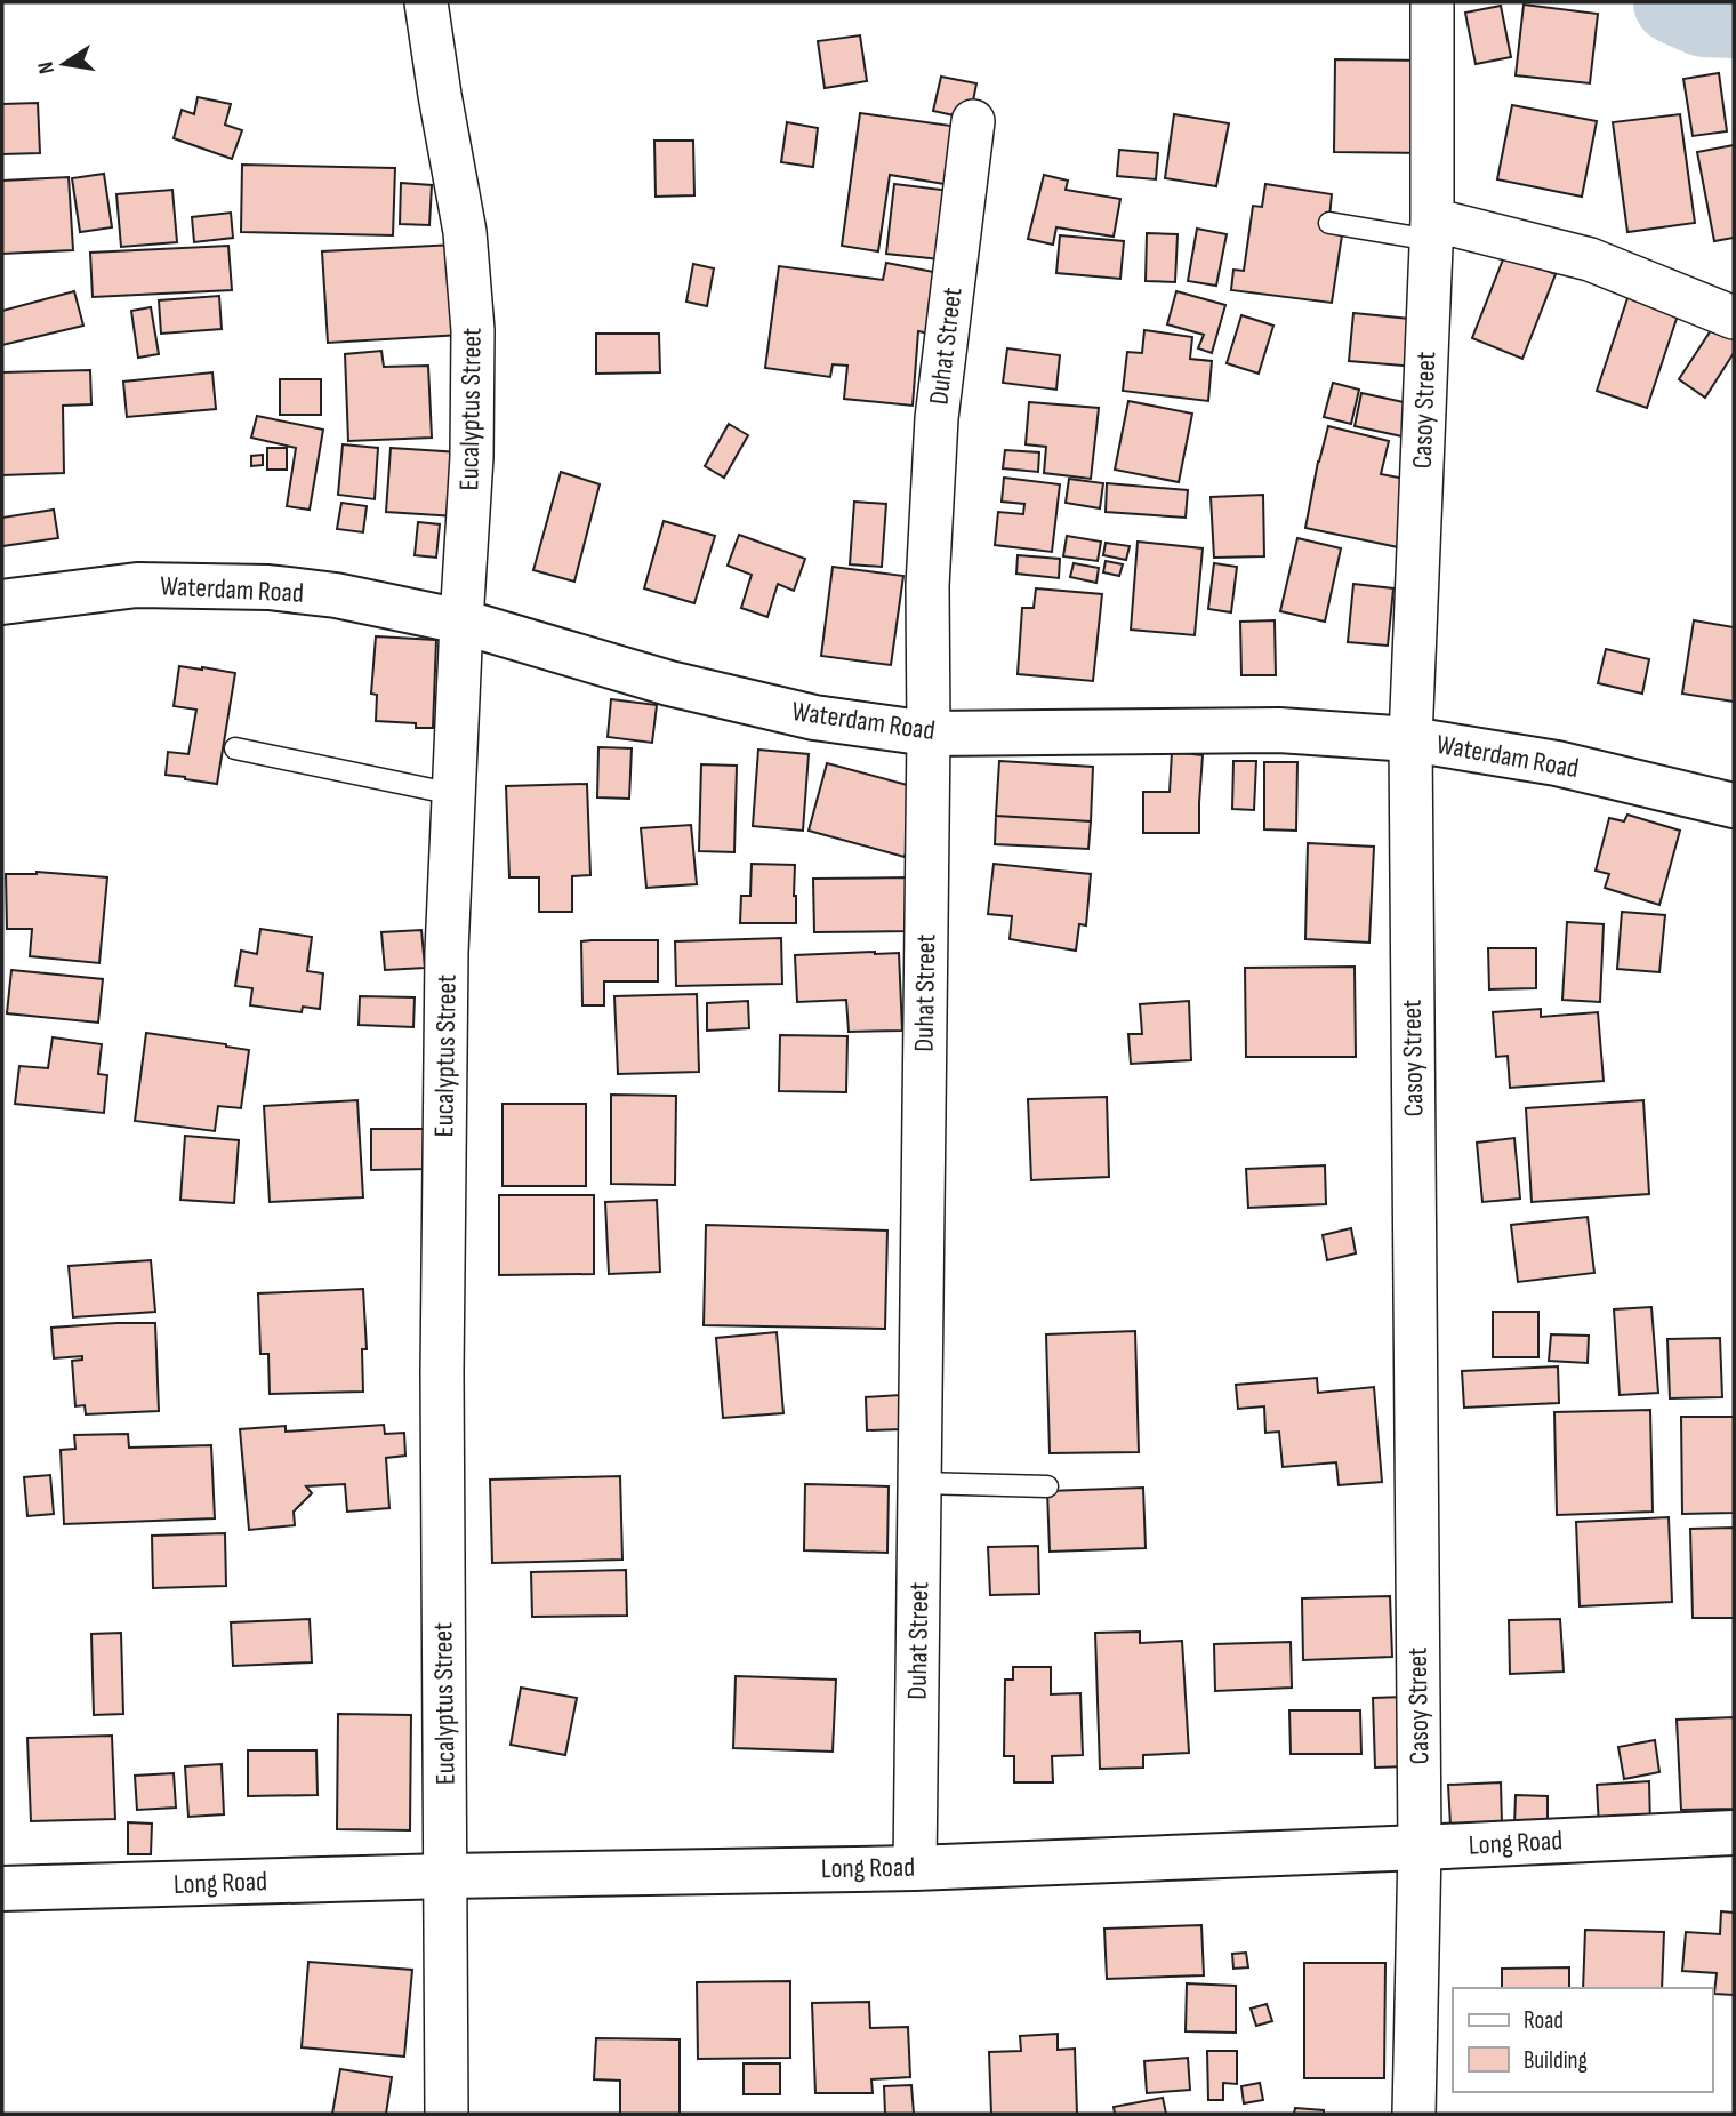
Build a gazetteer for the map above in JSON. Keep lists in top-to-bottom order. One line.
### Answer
{"streets":{"street":["Duhat Street","Eucalyptus Street","Casoy Street","Waterdam Road","Long Road"]},"crossings":[["Duhat Street","Waterdam Road"],["Duhat Street","Long Road"],["Eucalyptus Street","Waterdam Road"],["Eucalyptus Street","Long Road"],["Casoy Street","Waterdam Road"],["Casoy Street","Long Road"]],"legend":["Road","Building"],"north":"left"}
